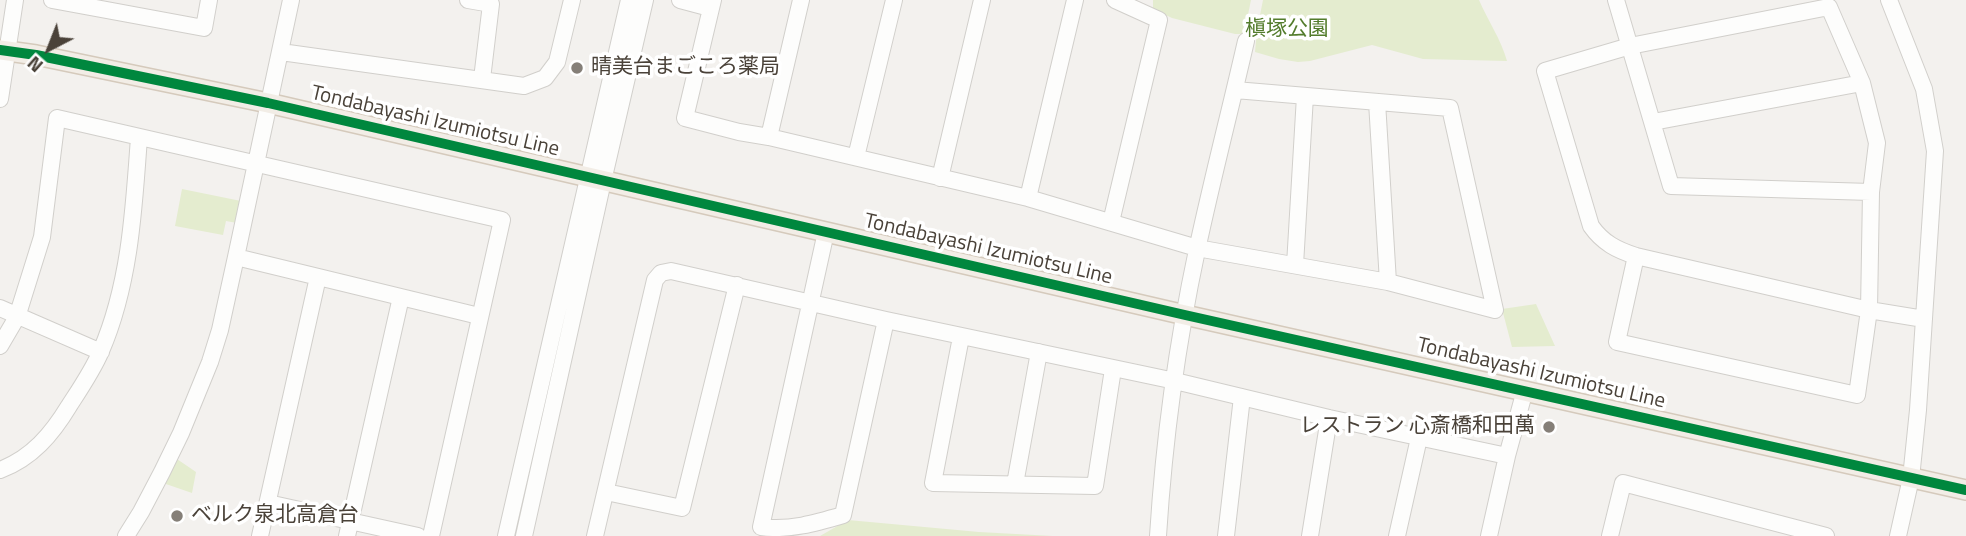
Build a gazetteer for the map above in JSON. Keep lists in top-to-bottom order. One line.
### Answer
{"streets":{"main road":["Tondabayashi Izumiotsu Line"]},"parks":["槇塚公園"],"places":["晴美台まごころ薬局","レストラン 心斎橋和田萬","ベルク泉北高倉台"],"north":"bottom left"}
